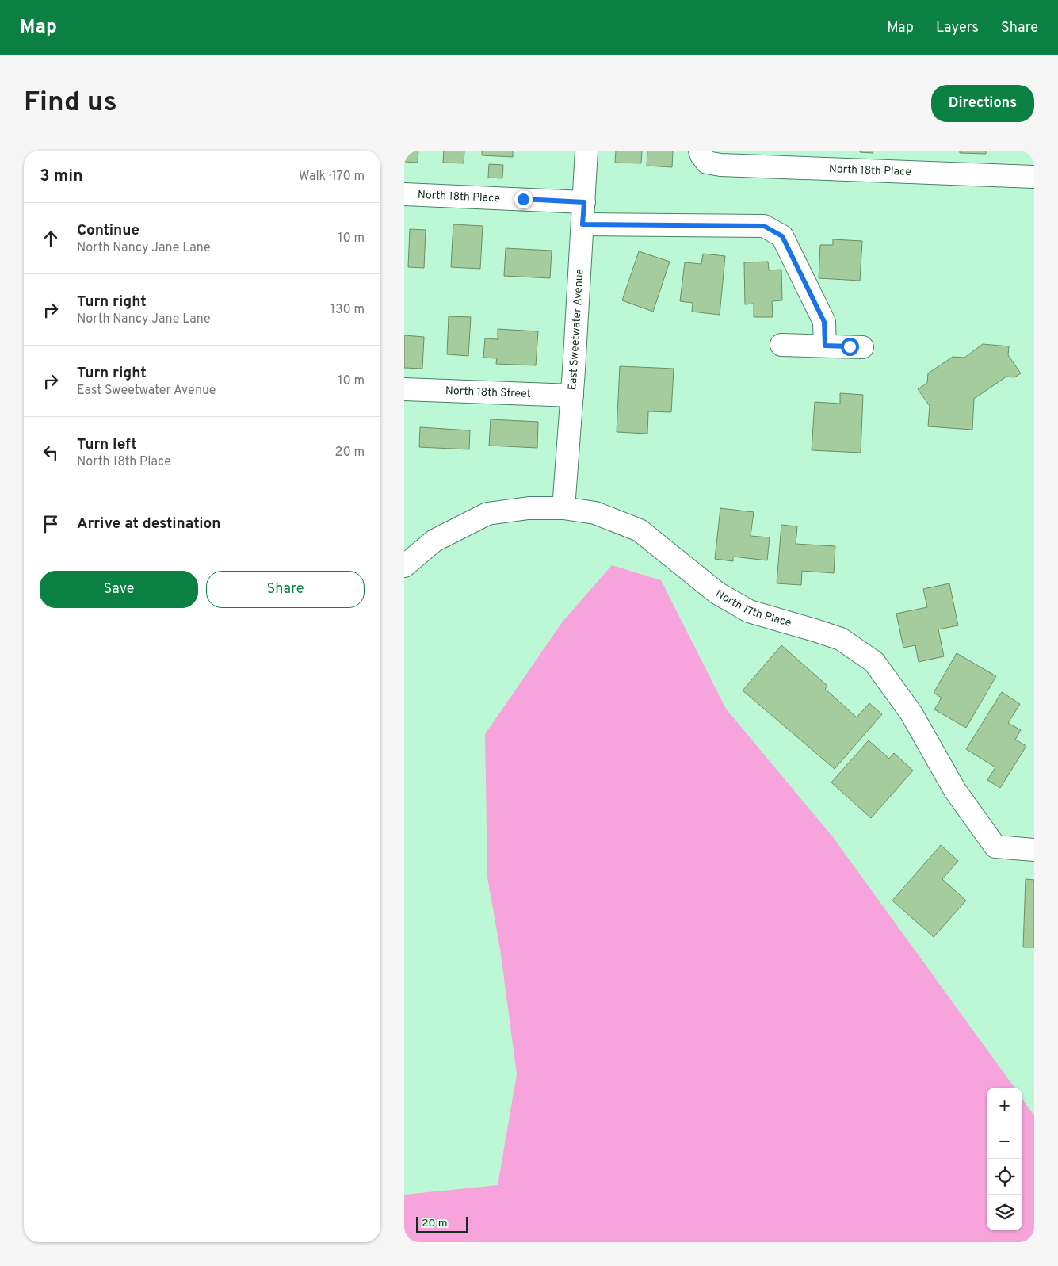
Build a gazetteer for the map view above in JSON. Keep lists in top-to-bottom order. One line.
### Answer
{"streets":{"street":["North 18th Place","East Sweetwater Avenue","North 18th Street","North 17th Place"]},"crossings":[["North 18th Place","East Sweetwater Avenue"],["East Sweetwater Avenue","North 18th Street"],["East Sweetwater Avenue","North 17th Place"]],"scale_bar":"20 m","page":{"header":"Map","nav":["Map","Layers","Share"],"buttons":["Directions",["Save","Share"]],"title":"Find us","heading":["3 min","Walk · 170 m"],"list":[["Continue","North Nancy Jane Lane","10 m"],["Turn right","North Nancy Jane Lane","130 m"],["Turn right","East Sweetwater Avenue","10 m"],["Turn left","North 18th Place","20 m"],"Arrive at destination"],"map_buttons":["+","−"],"scale":"20 m"}}
